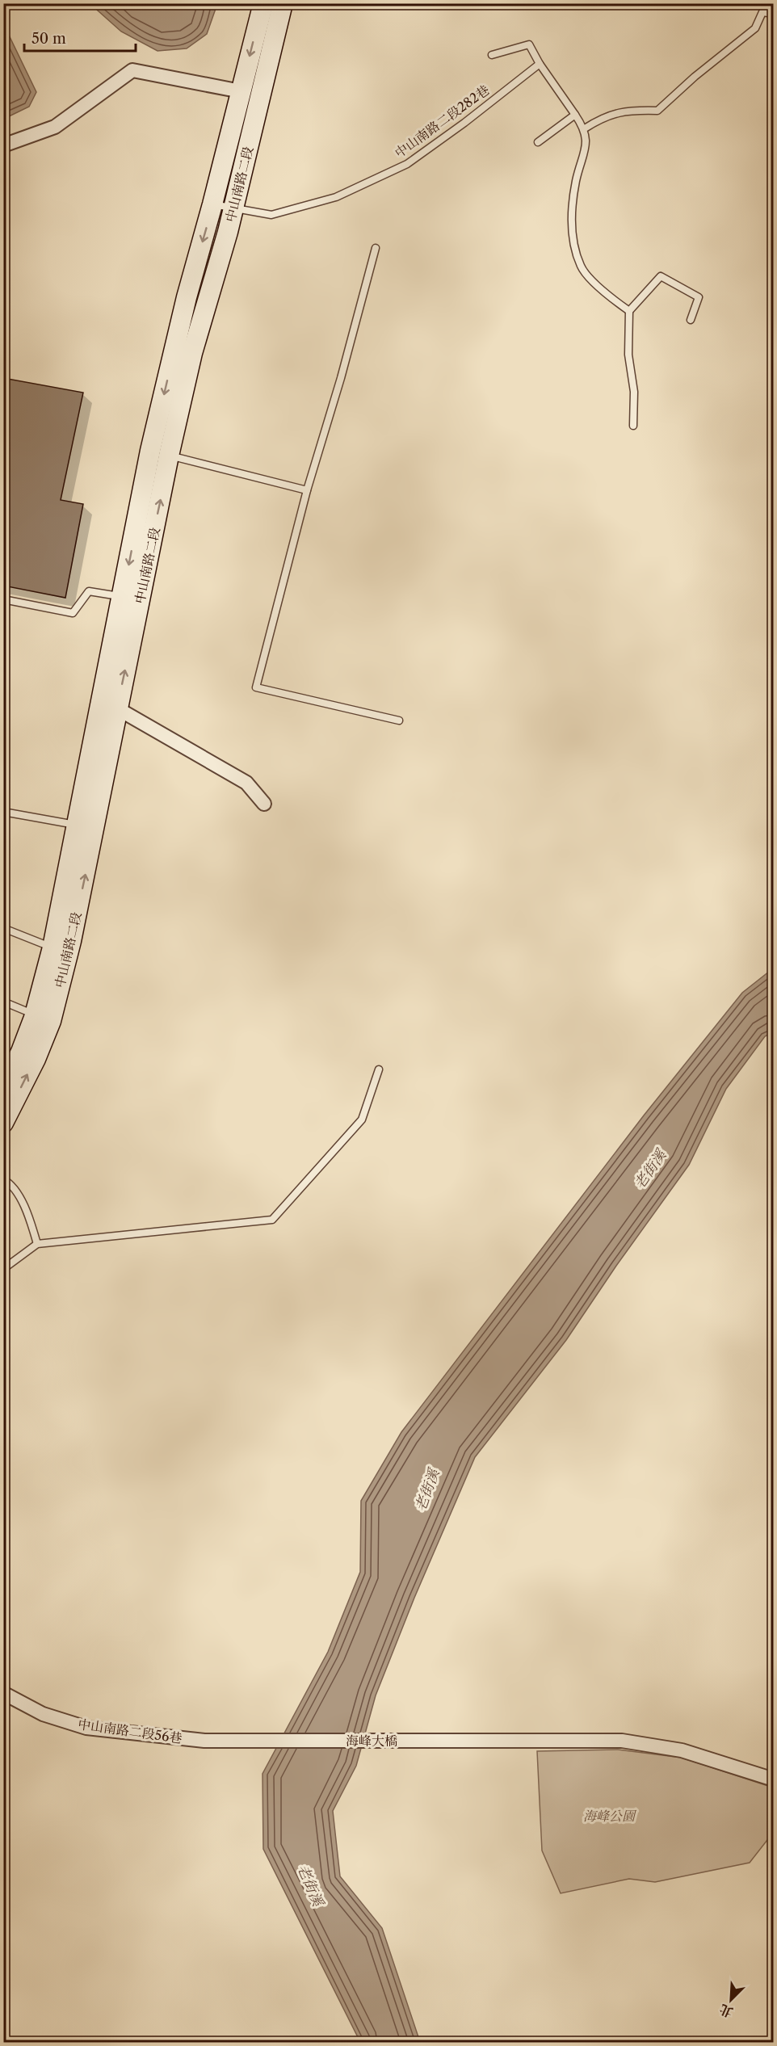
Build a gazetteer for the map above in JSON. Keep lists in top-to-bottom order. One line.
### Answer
{"streets":{"main road":["中山南路二段"],"street":["中山南路二段56巷","海峰大橋"],"lane":["中山南路二段282巷"]},"crossings":[["中山南路二段282巷","中山南路二段"],["中山南路二段56巷","海峰大橋"]],"water":["老街溪"],"parks":["海峰公園"],"scale_bar":"50 m","north":"bottom left"}
